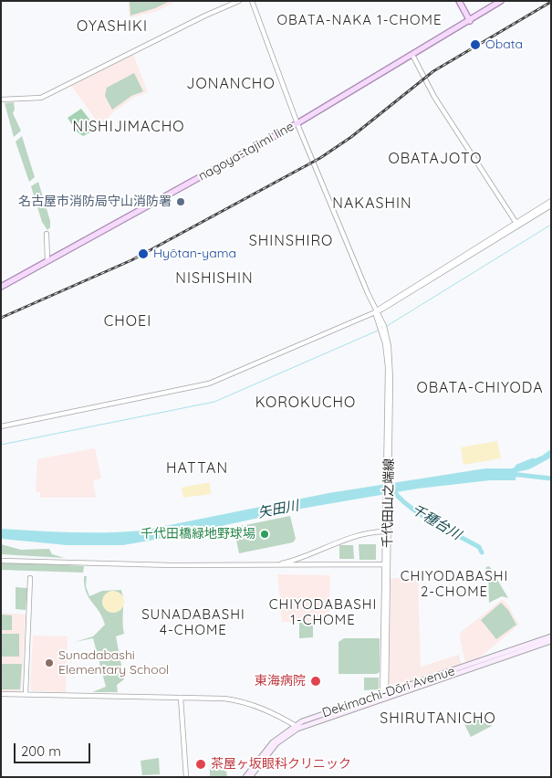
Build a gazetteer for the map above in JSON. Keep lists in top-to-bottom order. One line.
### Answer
{"streets":{"main road":["nagoya-tajimi line","Dekimachi-Dōri Avenue"],"street":["千代田山之端線"]},"crossings":[["nagoya-tajimi line","千代田山之端線"],["千代田山之端線","Dekimachi-Dōri Avenue"]],"districts":["OBATA-NAKA 1-CHOME","OYASHIKI","JONANCHO","NISHIJIMACHO","OBATAJOTO","NAKASHIN","SHINSHIRO","NISHISHIN","CHOEI","OBATA-CHIYODA","KOROKUCHO","HATTAN","CHIYODABASHI 2-CHOME","CHIYODABASHI 1-CHOME","SUNADABASHI 4-CHOME","SHIRUTANICHO"],"water":["矢田川","千種台川"],"places":["Obata","名古屋市消防局守山消防署","Hyōtan-yama","千代田橋緑地野球場","Sunadabashi Elementary School","東海病院","茶屋ヶ坂眼科クリニック"],"scale_bar":"200 m"}
